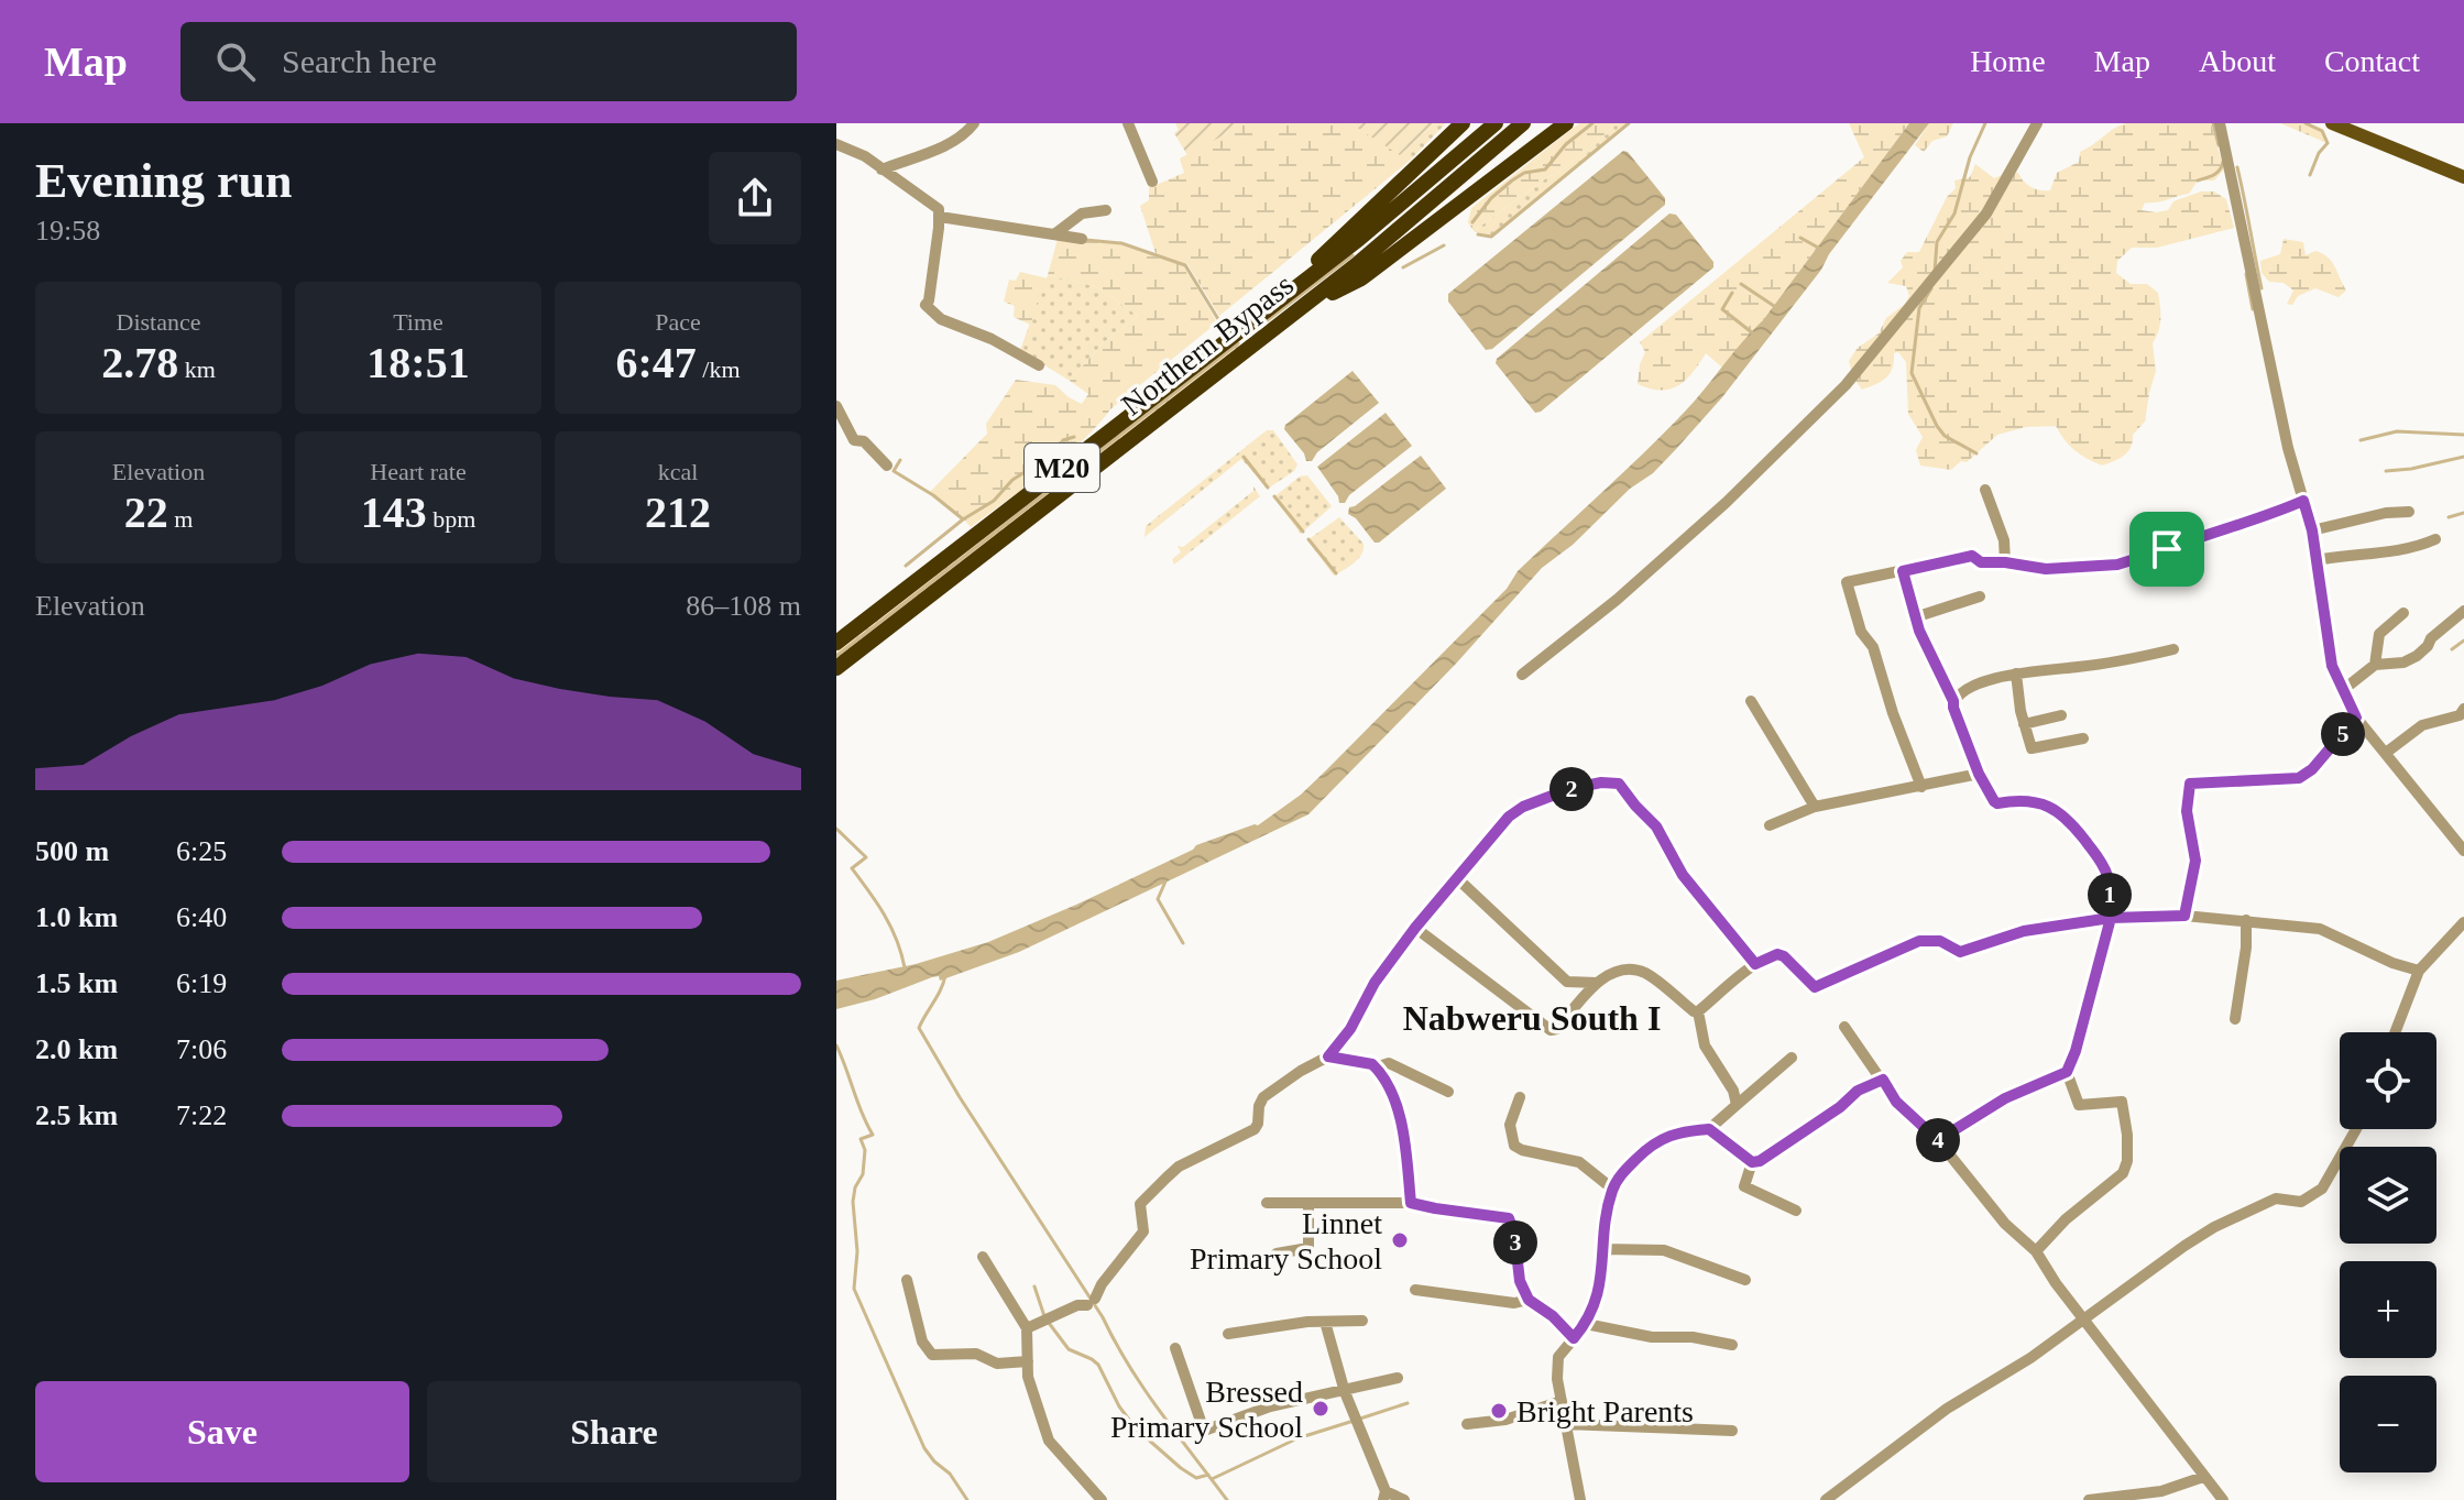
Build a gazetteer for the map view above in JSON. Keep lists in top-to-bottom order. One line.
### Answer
{"streets":{"highway":["Northern Bypass","M20"]},"districts":["Nabweru South I"],"places":["Linnet Primary School","Bressed Primary School","Bright Parents"],"page":{"header":"Map","search":"Search here","nav":["Home","Map","About","Contact"],"heading":["Evening run","19:58"],"stats":[["Distance","2.78 km"],["Time","18:51"],["Pace","6:47 /km"],["Elevation","22 m"],["Heart rate","143 bpm"],["kcal","212"]],"chart":["Elevation","86–108 m"],"pins":["5","2","1","4","3"],"list":[{"name":"500 m","note":"6:25"},{"name":"1.0 km","note":"6:40"},{"name":"1.5 km","note":"6:19"},{"name":"2.0 km","note":"7:06"},{"name":"2.5 km","note":"7:22"}],"map_buttons":["+","−"],"buttons":["Save","Share"]}}
